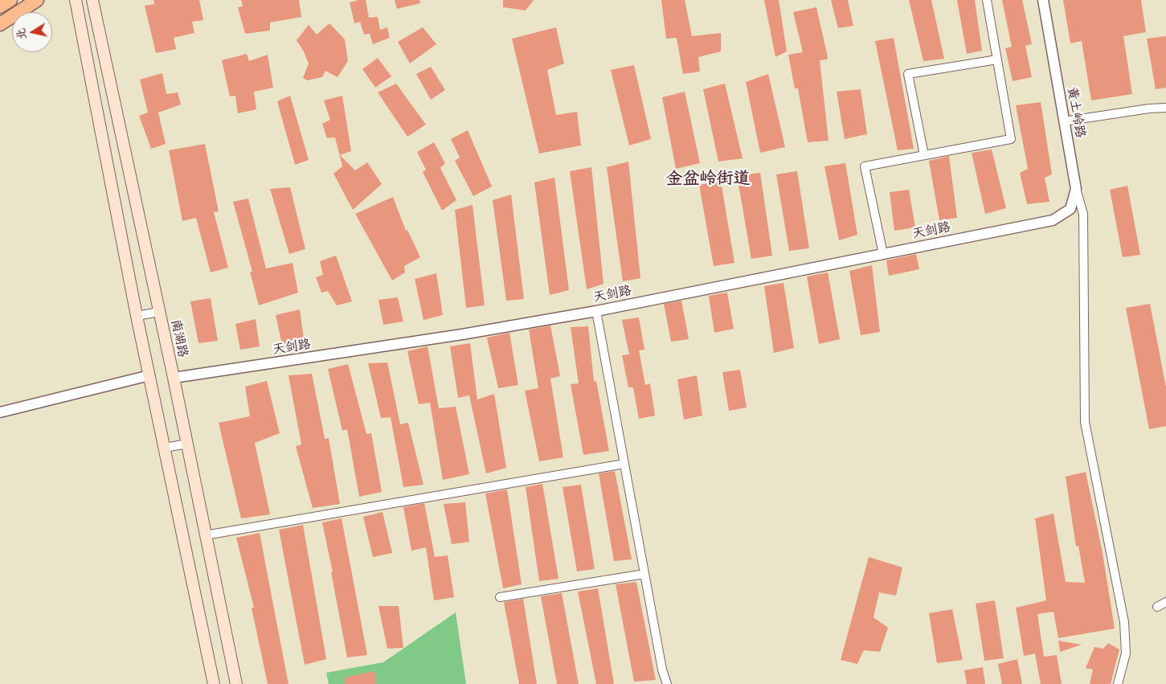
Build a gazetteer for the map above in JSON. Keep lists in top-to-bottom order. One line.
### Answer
{"streets":{"main road":["南湖路"],"street":["黄土岭路","天剑路"]},"crossings":[["黄土岭路","天剑路"],["天剑路","南湖路"]],"districts":["金盆岭街道"],"north":"left"}
